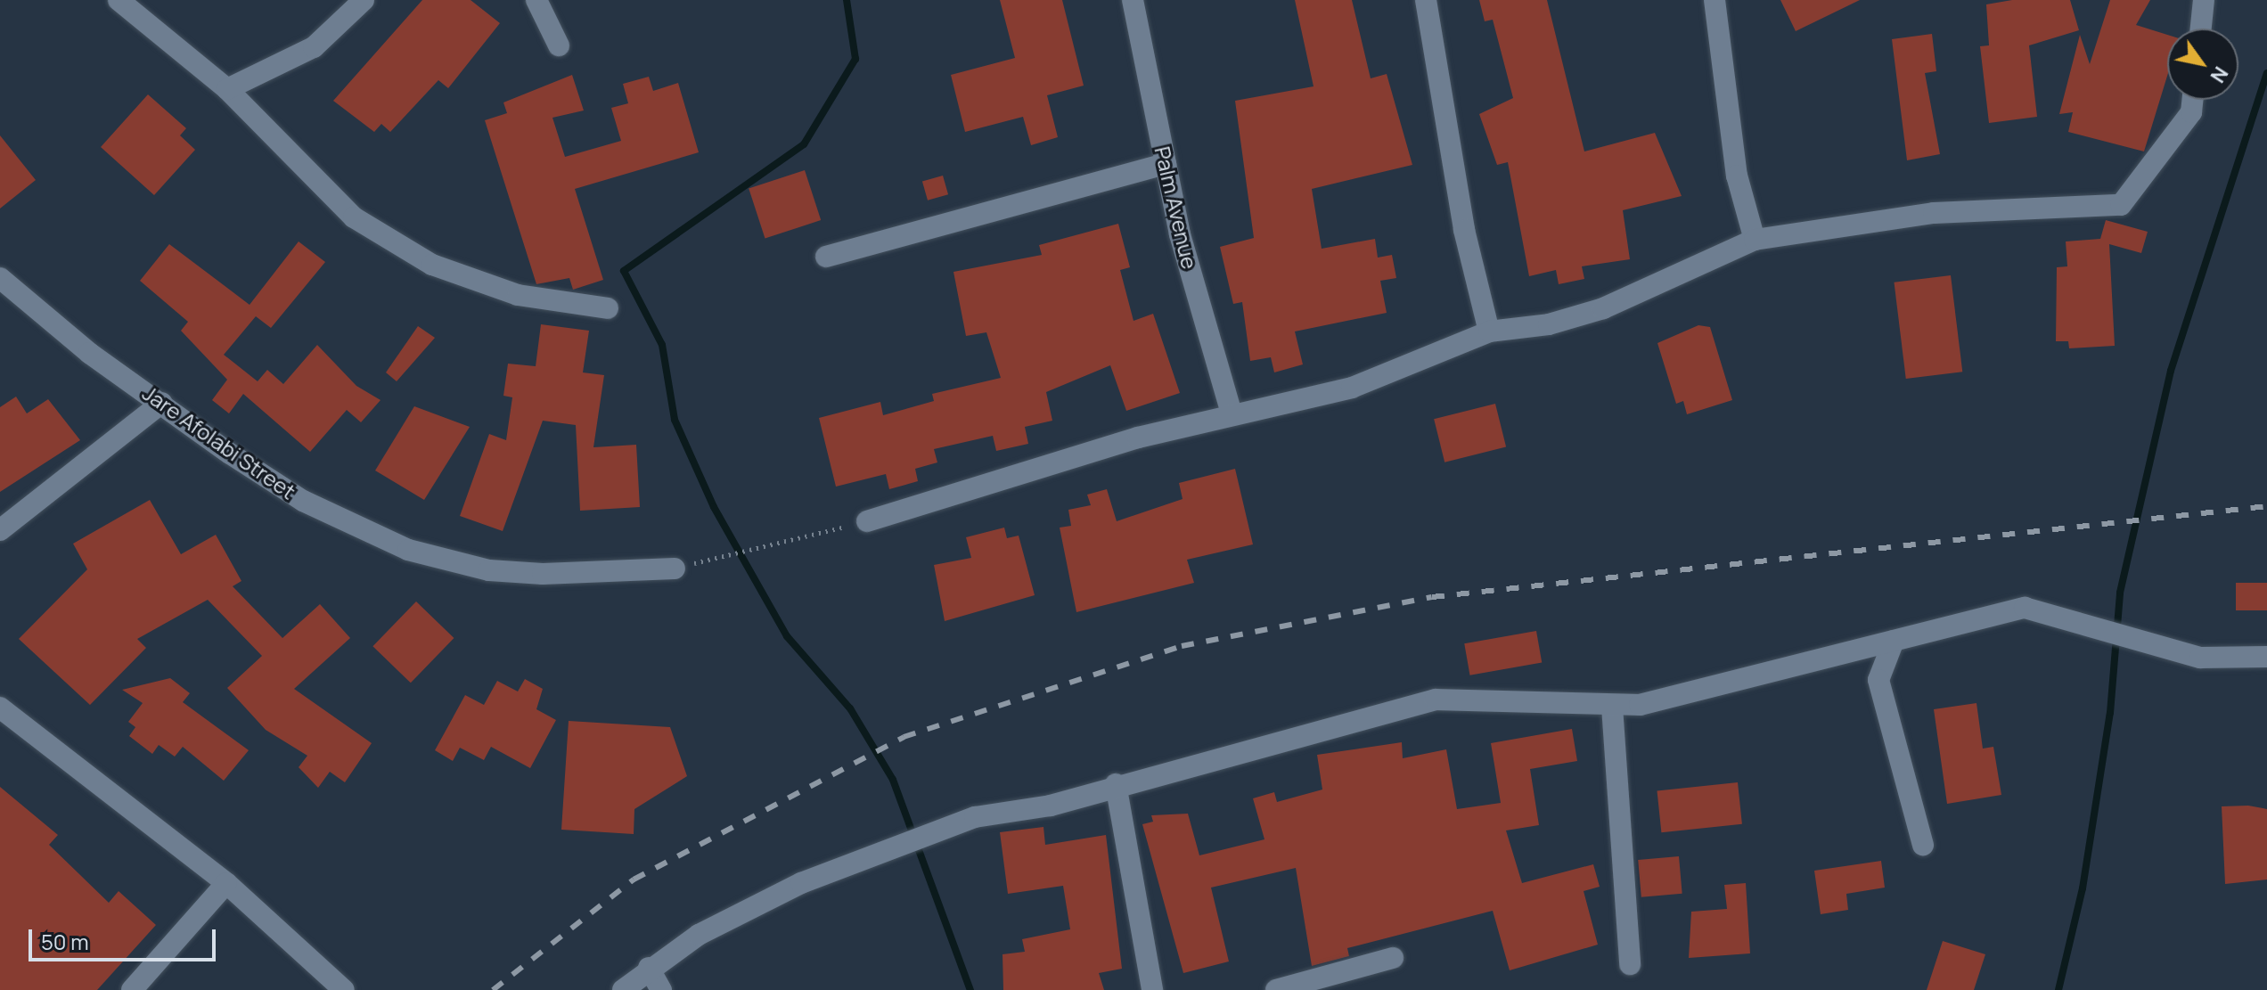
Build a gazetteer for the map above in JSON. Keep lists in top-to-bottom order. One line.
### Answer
{"streets":{"street":["Palm Avenue","Jare Afolabi Street"]},"scale_bar":"50 m","north":"bottom right"}
